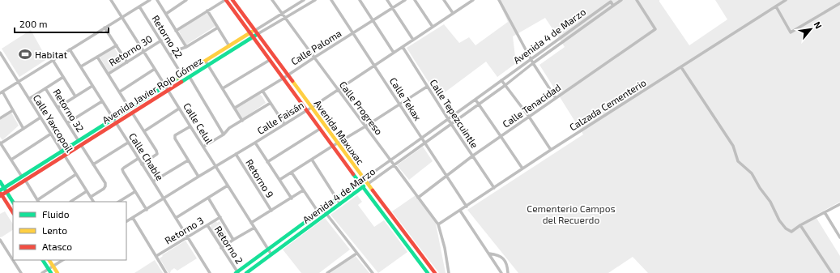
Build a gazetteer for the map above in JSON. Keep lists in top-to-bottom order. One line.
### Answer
{"streets":{"main road":["Avenida 4 de Marzo","Avenida Javier Rojo Gómez","Avenida Maxuxac"],"street":["Retorno 22","Calle Paloma","Retorno 30","Calle Tekax","Calzada Cementerio","Calle Tenacidad","Calle Progreso","Retorno 32","Calle Tepezcuintle","Calle Faisán","Calle Yaxcopoil","Calle Celul","Calle Chable","Retorno 9","Retorno 3","Retorno 2"]},"crossings":[["Avenida 4 de Marzo","Calle Tekax"],["Avenida 4 de Marzo","Calle Progreso"],["Avenida 4 de Marzo","Calle Tepezcuintle"],["Avenida 4 de Marzo","Calle Celul"],["Avenida 4 de Marzo","Avenida Maxuxac"],["Avenida 4 de Marzo","Retorno 2"],["Retorno 22","Retorno 30"],["Retorno 22","Avenida Javier Rojo Gómez"],["Calle Paloma","Calle Tekax"],["Calle Paloma","Calle Progreso"],["Calle Paloma","Avenida Maxuxac"],["Retorno 30","Calle Celul"],["Avenida Javier Rojo Gómez","Calle Progreso"],["Avenida Javier Rojo Gómez","Retorno 32"],["Avenida Javier Rojo Gómez","Calle Yaxcopoil"],["Avenida Javier Rojo Gómez","Calle Celul"],["Avenida Javier Rojo Gómez","Avenida Maxuxac"],["Avenida Javier Rojo Gómez","Calle Chable"],["Calle Tekax","Calzada Cementerio"],["Calle Tekax","Calle Tenacidad"],["Calle Tekax","Calle Faisán"],["Calzada Cementerio","Calle Progreso"],["Calzada Cementerio","Calle Tepezcuintle"],["Calle Tenacidad","Calle Progreso"],["Calle Tenacidad","Calle Tepezcuintle"],["Calle Progreso","Calle Faisán"],["Retorno 32","Calle Yaxcopoil"],["Calle Tepezcuintle","Calle Faisán"],["Calle Faisán","Calle Celul"],["Calle Faisán","Avenida Maxuxac"],["Calle Faisán","Calle Chable"],["Calle Faisán","Retorno 9"],["Calle Chable","Retorno 3"],["Retorno 3","Retorno 2"]],"parks":["Cementerio Campos del Recuerdo"],"places":{"sports":["Habitat"]},"legend":["Fluido","Lento","Atasco"],"scale_bar":"200 m","north":"top right"}
